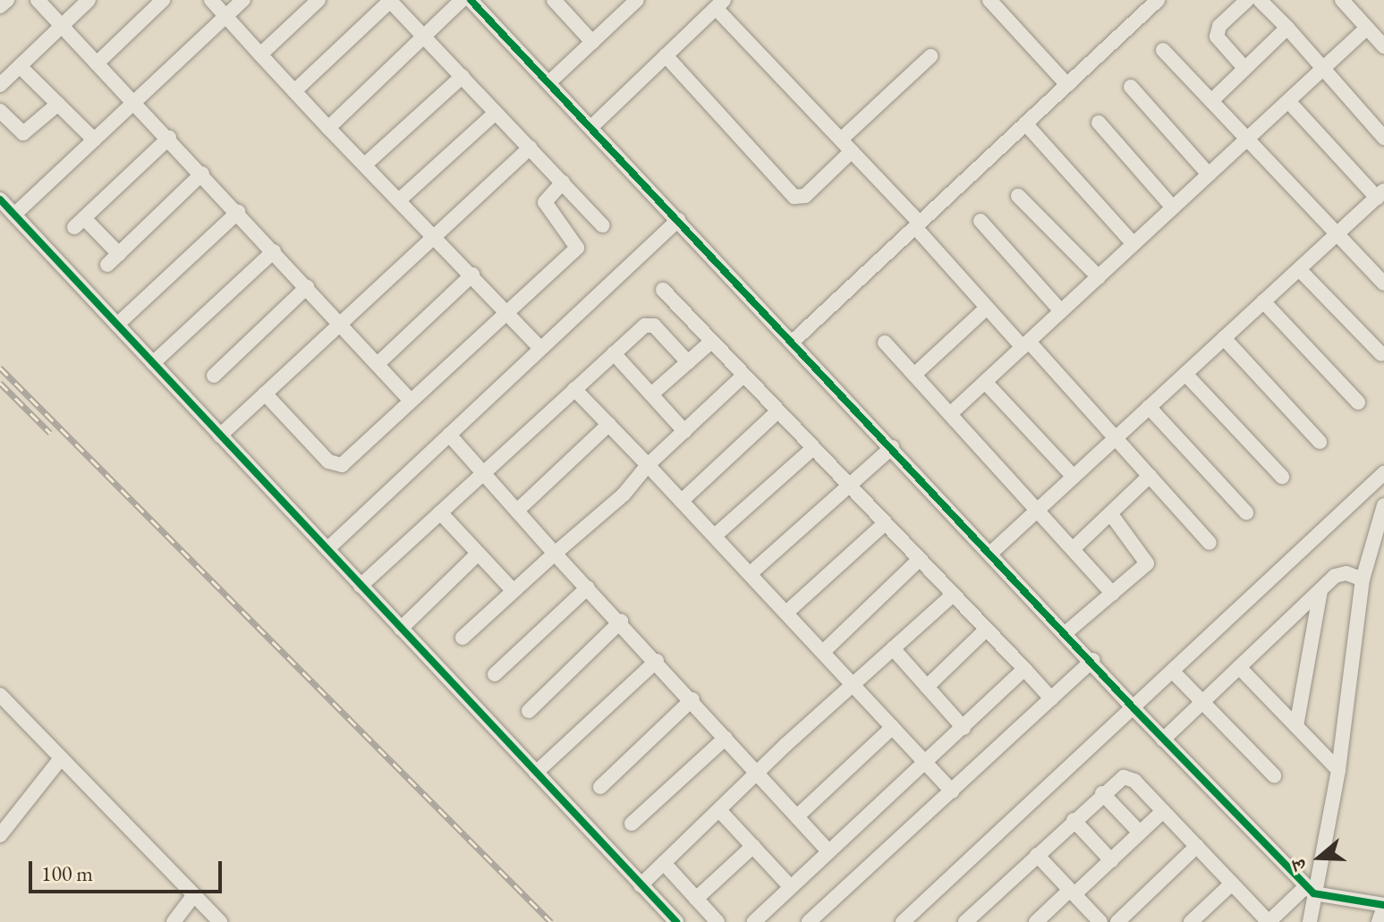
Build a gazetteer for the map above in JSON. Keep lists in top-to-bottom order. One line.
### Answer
{"scale_bar":"100 m","north":"left"}
